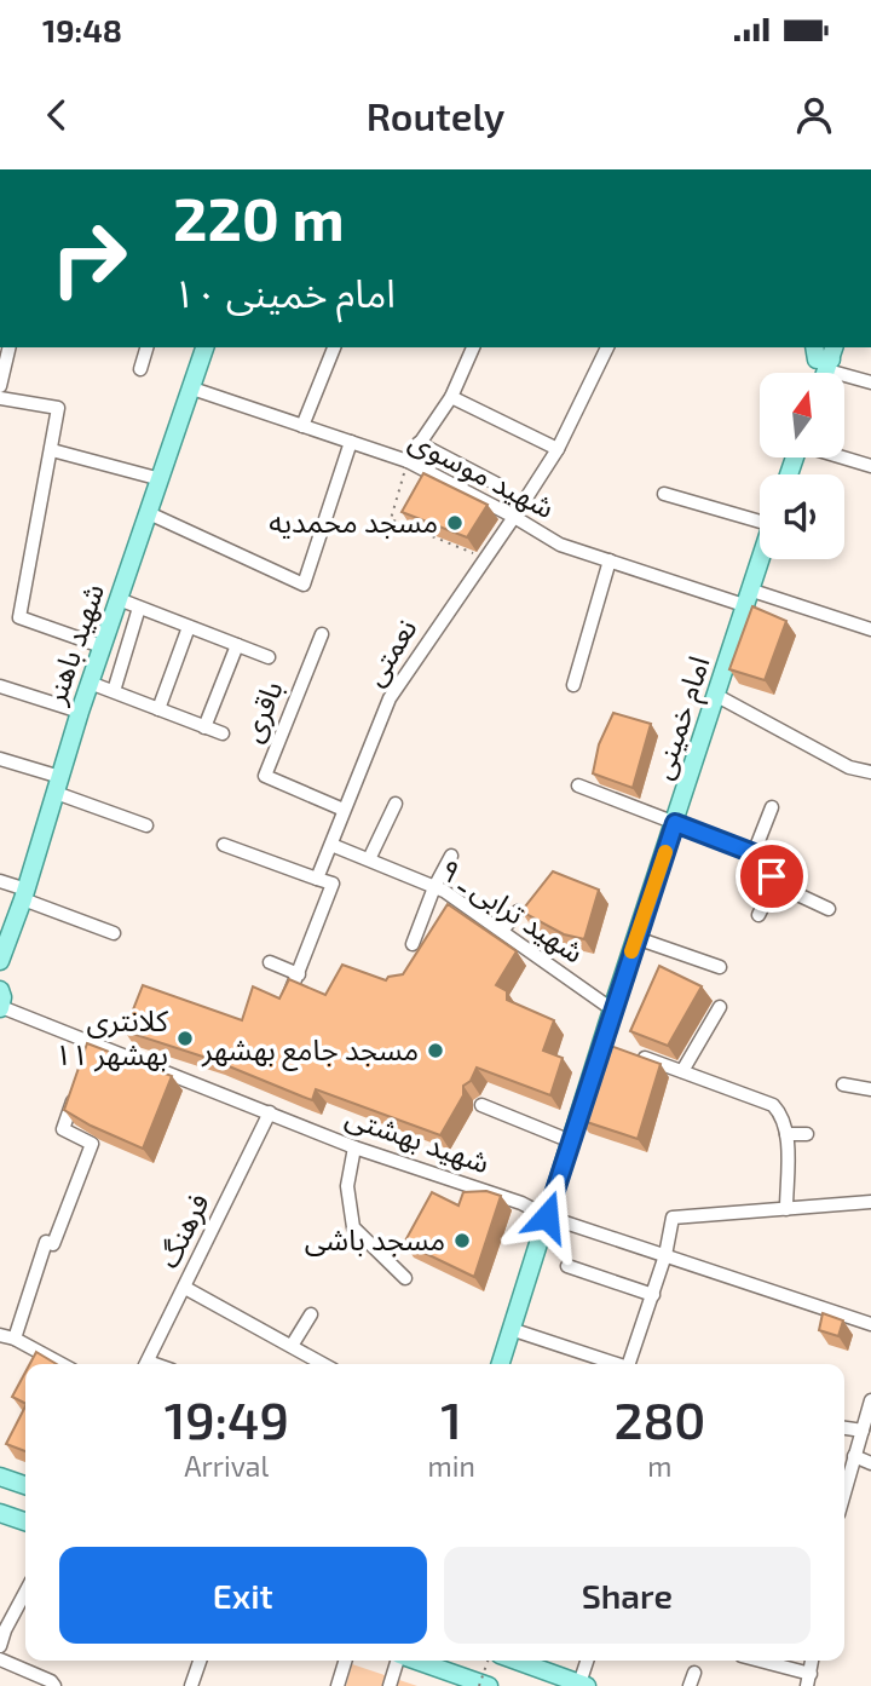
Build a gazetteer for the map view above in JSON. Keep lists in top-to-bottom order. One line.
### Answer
{"streets":{"main road":["شهید باهنر","امام خمینی"],"street":["شهید موسوی","نعمتی","باقری","شهید ترابی ـ ۹","شهید بهشتی","فرهنگ"]},"crossings":[["شهید موسوی","شهید باهنر"],["شهید موسوی","نعمتی"],["شهید موسوی","امام خمینی"],["نعمتی","باقری"],["نعمتی","شهید ترابی ـ ۹"],["امام خمینی","شهید ترابی ـ ۹"],["امام خمینی","شهید بهشتی"],["شهید بهشتی","فرهنگ"]],"places":["مسجد محمدیه","کلانتری ۱۱ بهشهر","مسجد جامع بهشهر","مسجد باشی"],"north":"top","page":{"status":"19:48","header":"Routely","turn":["220 m","امام خمینی ۱۰"],"eta":["19:49","Arrival","1","min","280","m"],"buttons":["Exit","Share"]}}
